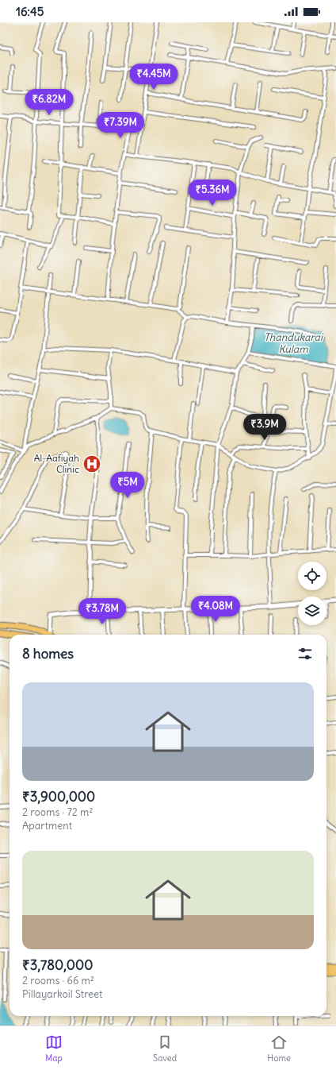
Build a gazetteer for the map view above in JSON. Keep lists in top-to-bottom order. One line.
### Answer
{"water":["Thandukarai Kulam"],"places":{"hospital":["Al-Aafiyah Clinic"]},"page":{"status":"16:45","price":["₹4.45M","₹6.82M","₹7.39M","₹5.36M","₹3.9M","₹5M","₹4.08M","₹3.78M"],"heading":"8 homes","list":[{"name":"₹3,900,000","note":"2 rooms · 72 m² · Apartment"},{"name":"₹3,780,000","note":"2 rooms · 66 m² · Pillayarkoil Street"}],"tabs":["Map","Saved","Home"]}}
